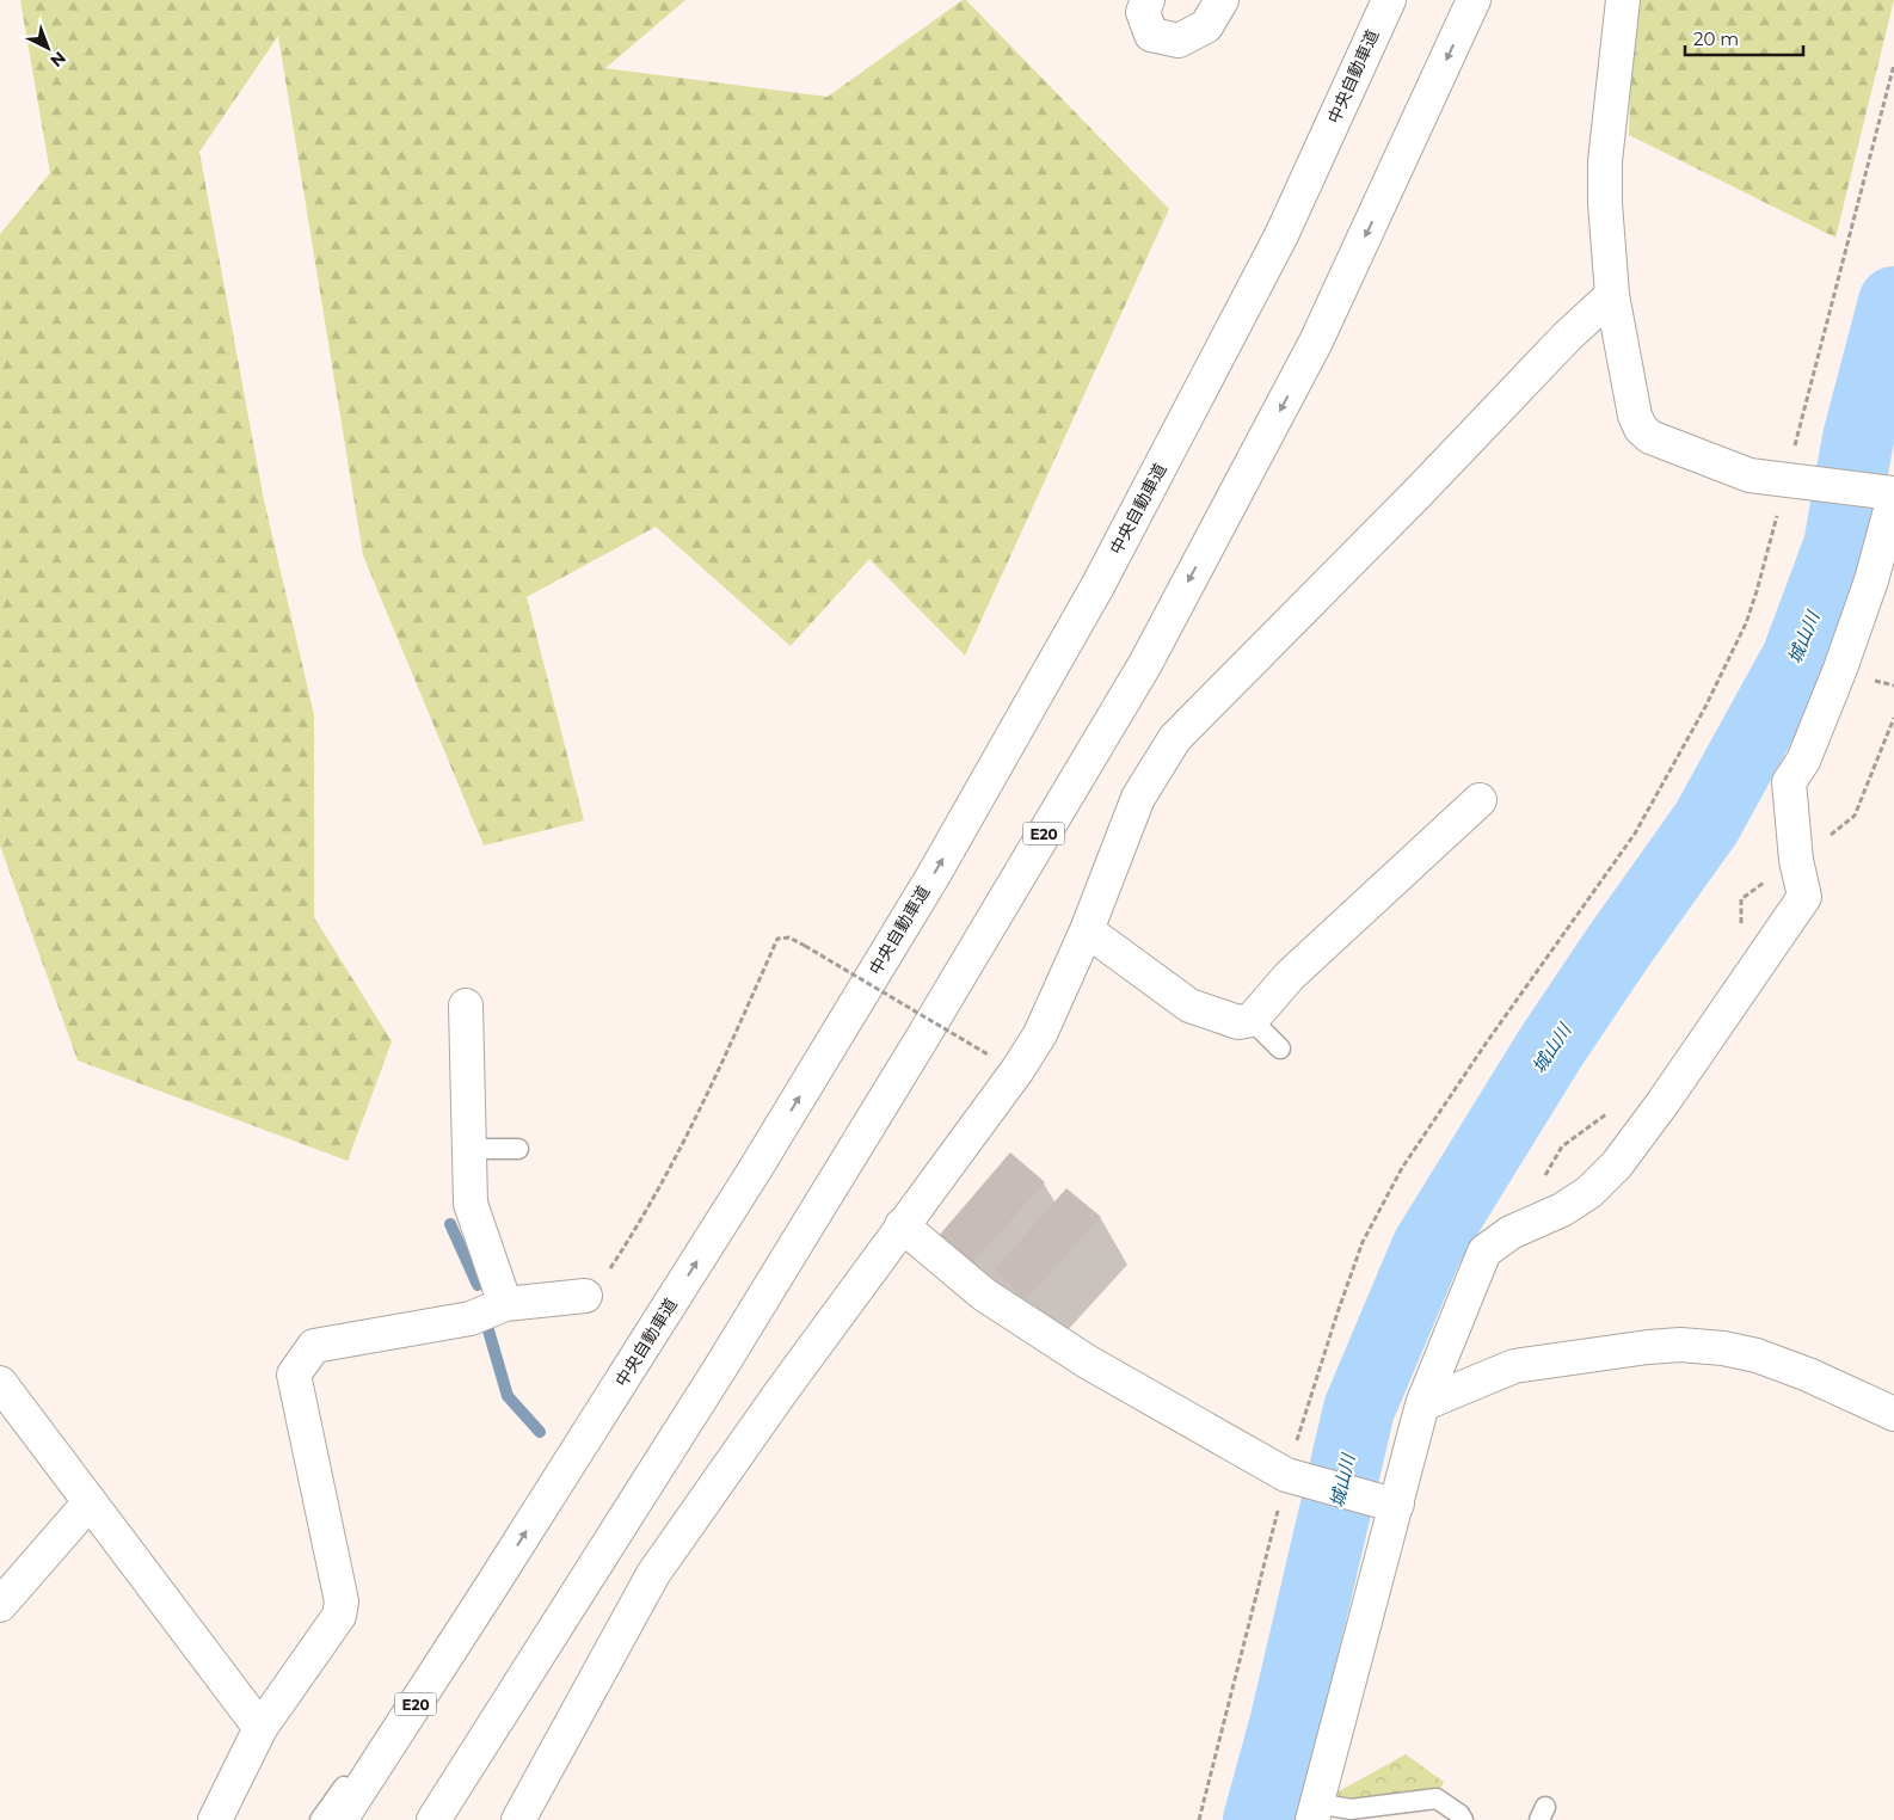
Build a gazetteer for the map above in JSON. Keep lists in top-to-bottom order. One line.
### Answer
{"streets":{"main road":["中央自動車道","E20"]},"water":["城山川"],"scale_bar":"20 m","north":"bottom right"}
